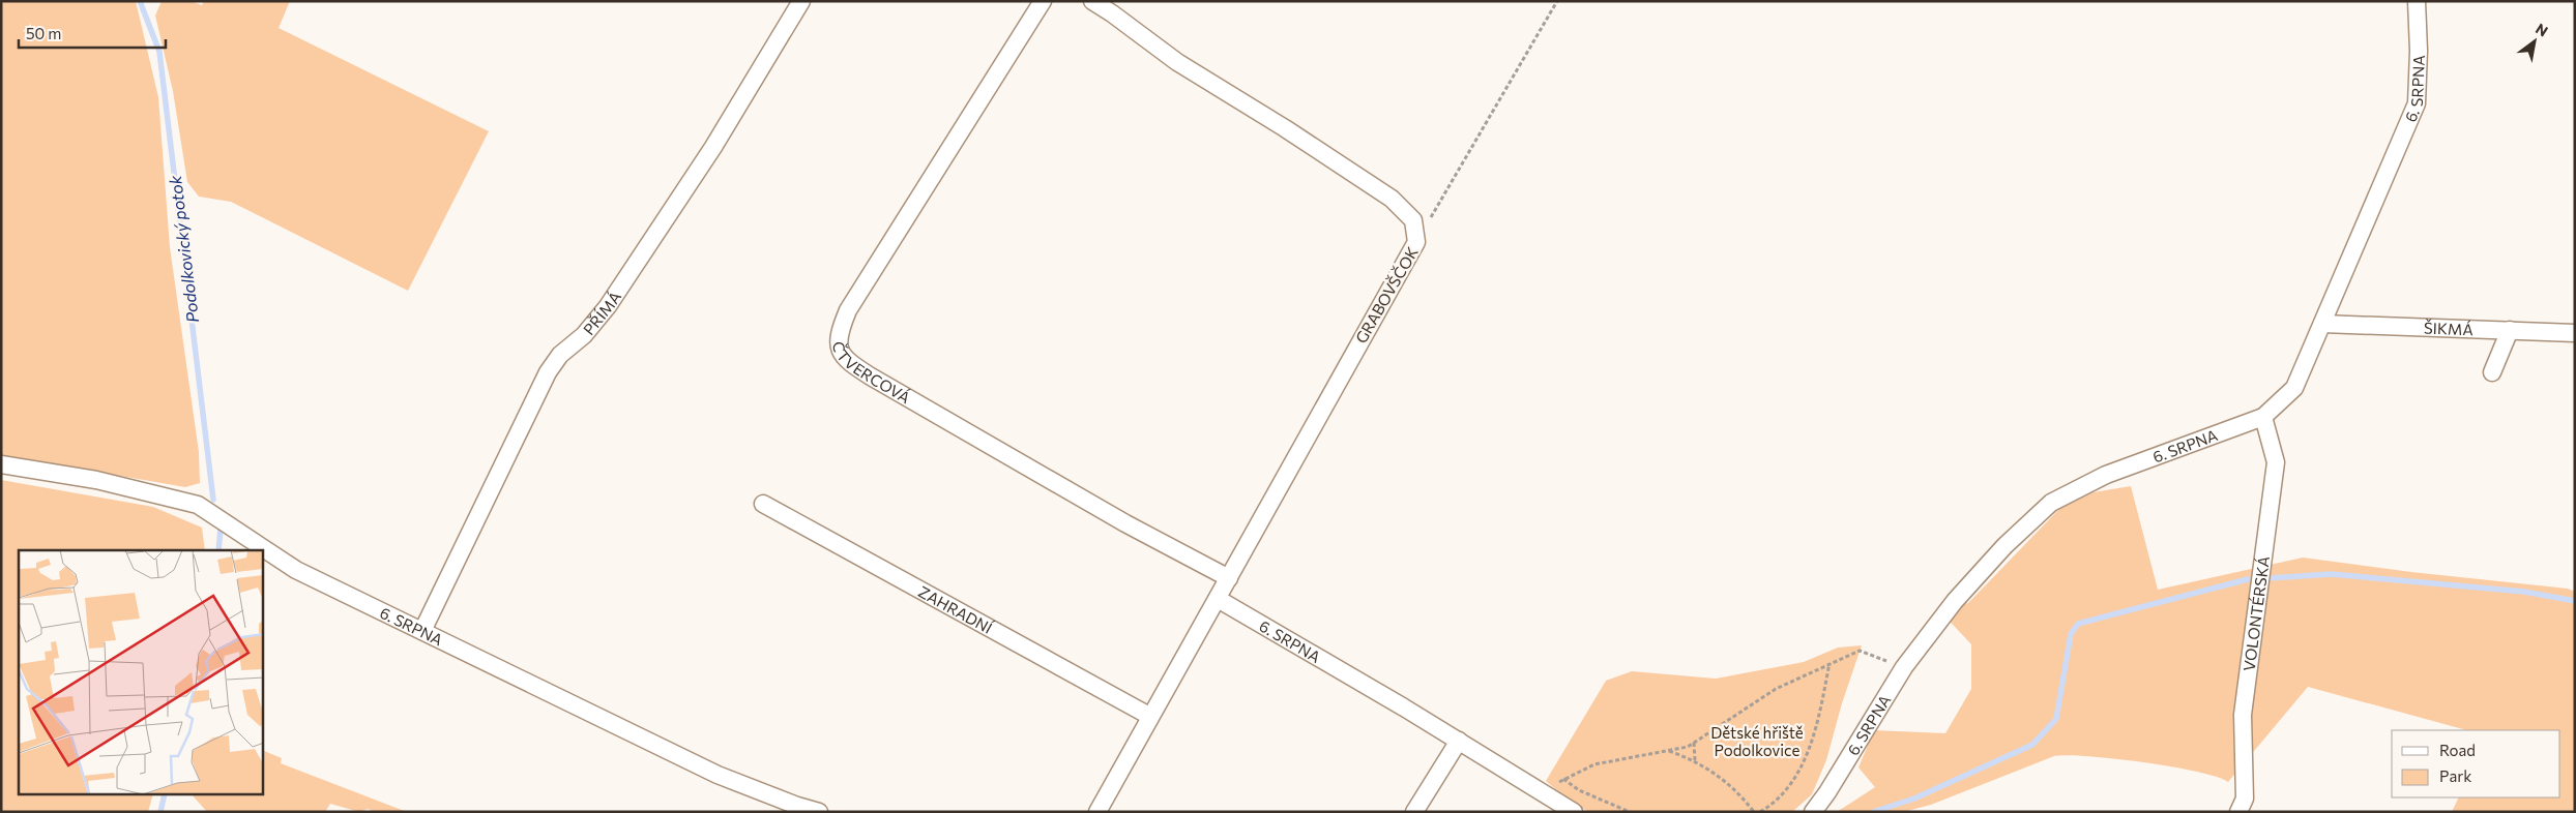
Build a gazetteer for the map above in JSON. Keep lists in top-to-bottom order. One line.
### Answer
{"streets":{"street":["6. SRPNA","GRABOVŠČOK","PŘÍMÁ","ŠIKMÁ","ČTVERCOVÁ","ZAHRADNÍ","VOLONTÉRSKÁ"]},"crossings":[["6. SRPNA","GRABOVŠČOK"],["6. SRPNA","PŘÍMÁ"],["6. SRPNA","ŠIKMÁ"],["6. SRPNA","VOLONTÉRSKÁ"],["GRABOVŠČOK","ČTVERCOVÁ"]],"water":["Podolkovický potok"],"parks":["Dětské hřiště Podolkovice"],"legend":["Road","Park"],"scale_bar":"50 m","north":"top right"}
